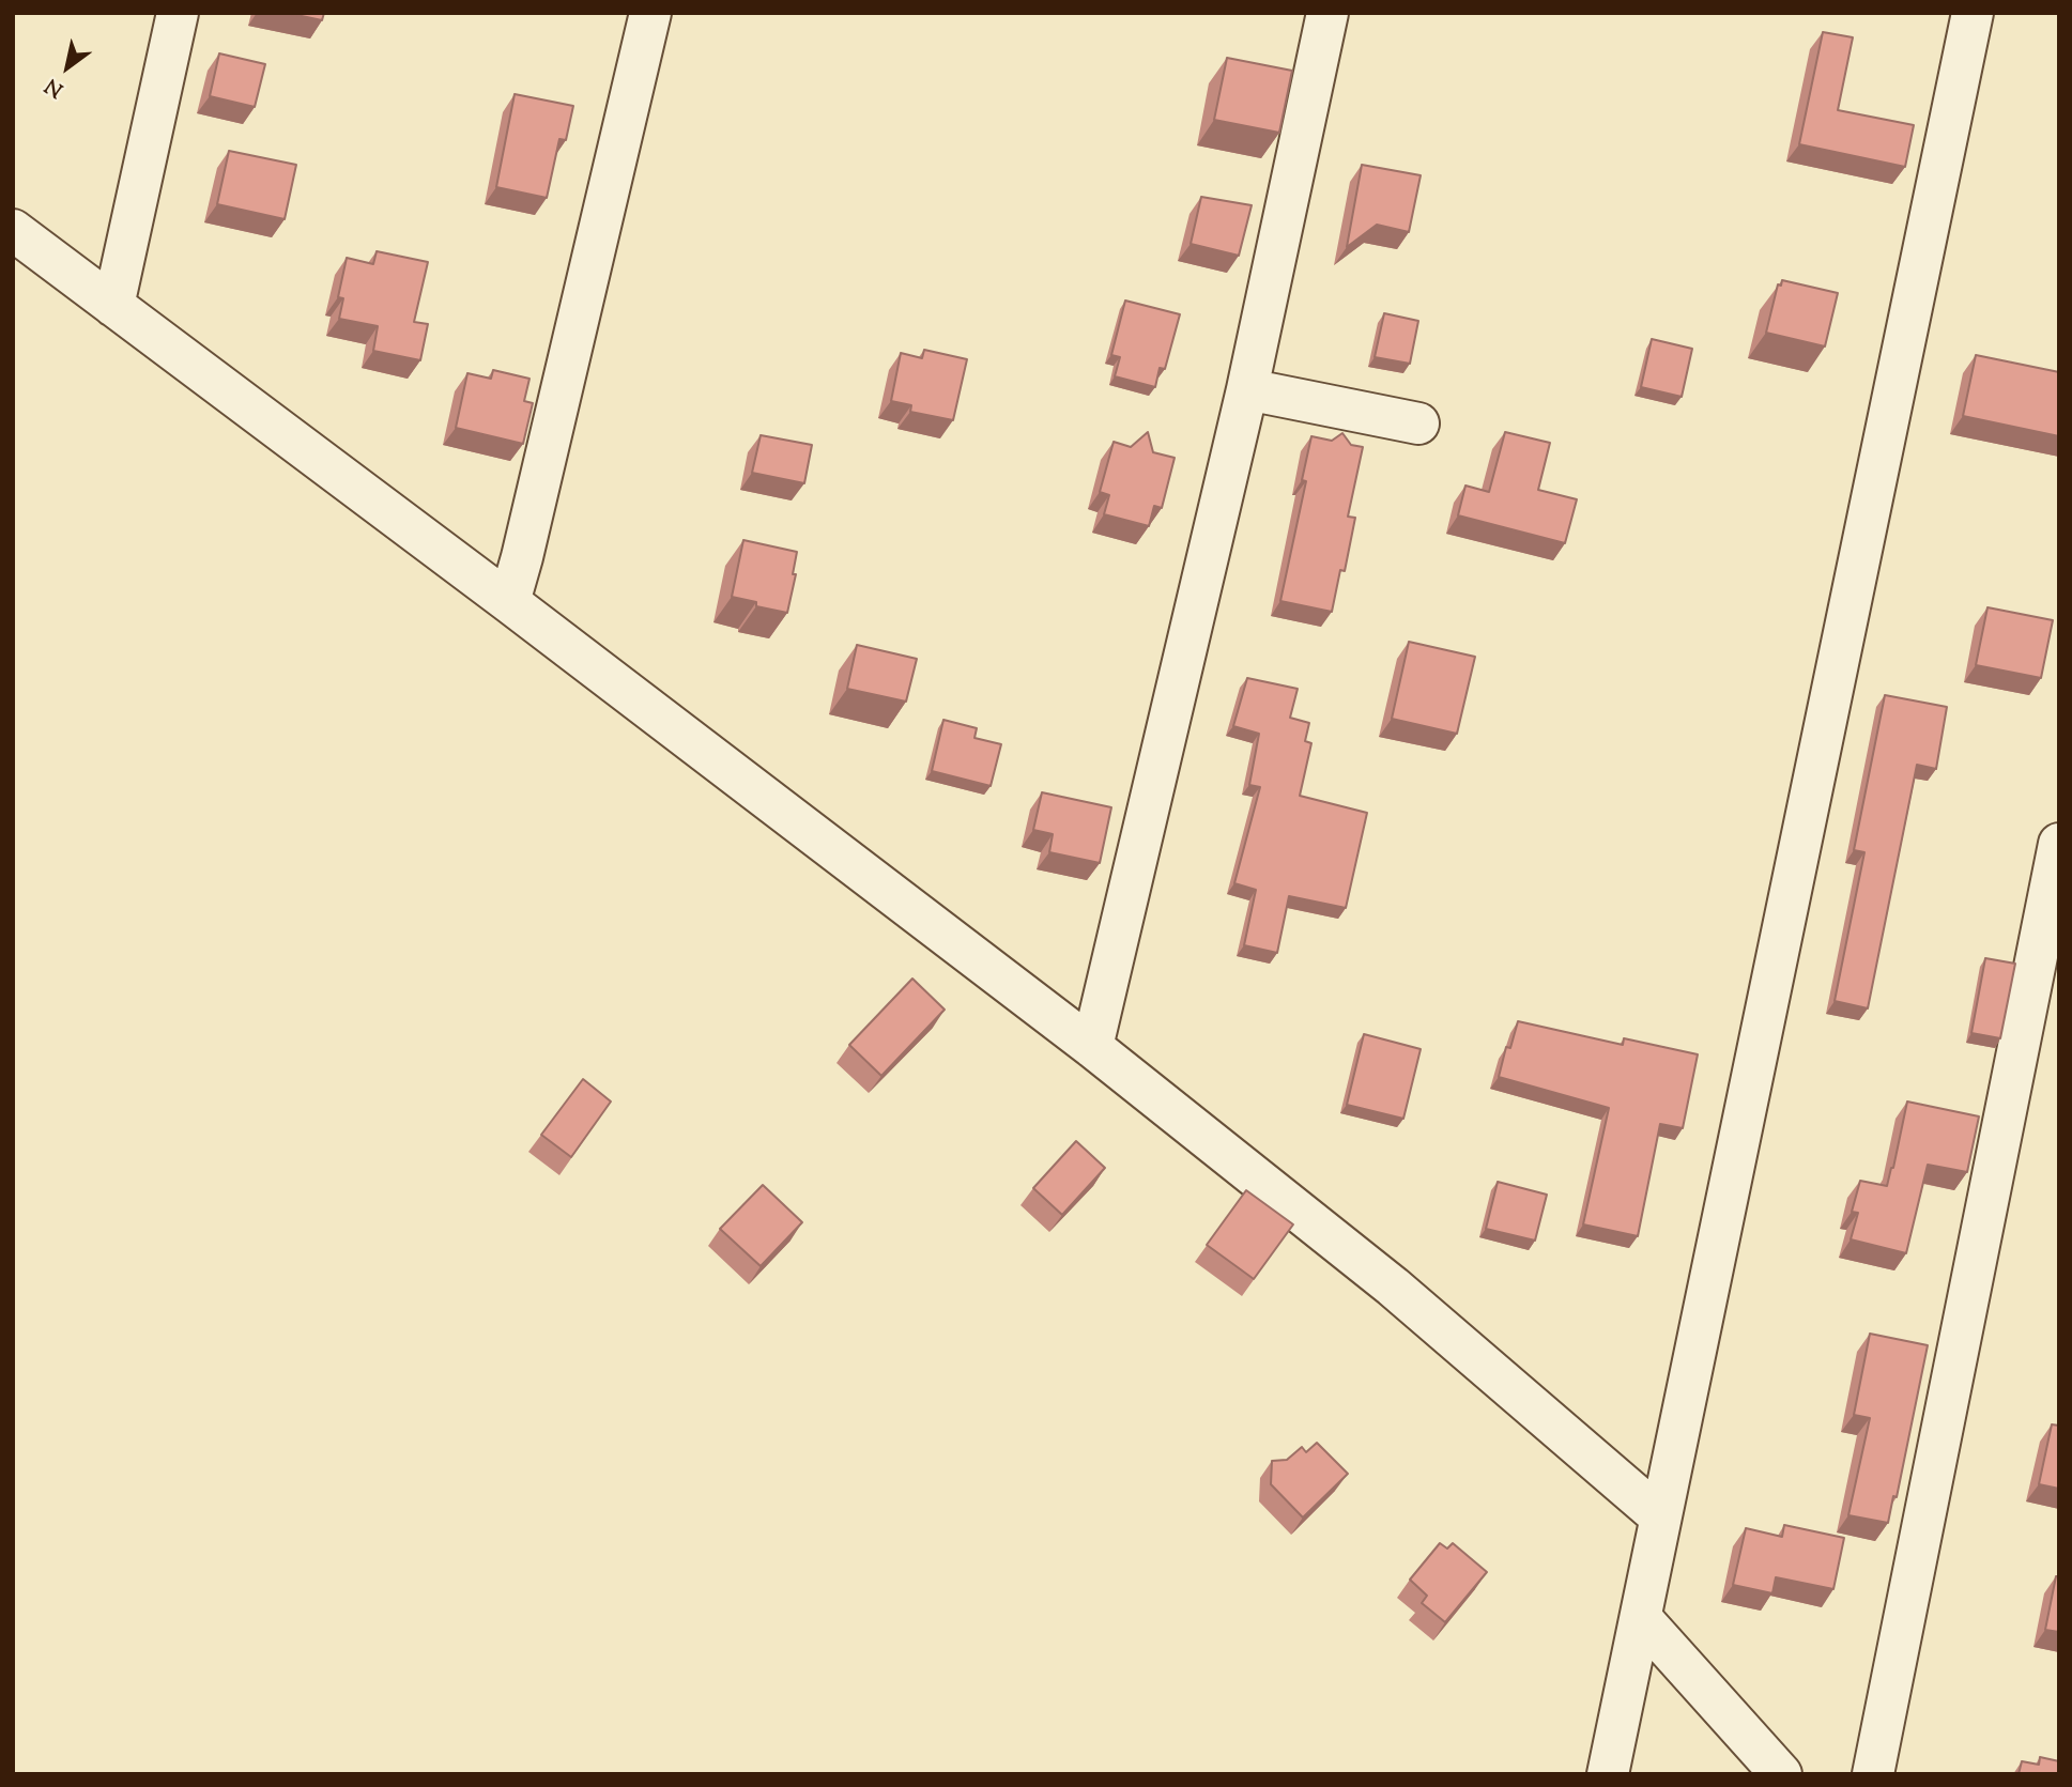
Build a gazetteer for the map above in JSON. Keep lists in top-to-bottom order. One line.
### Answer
{"north":"bottom left"}
